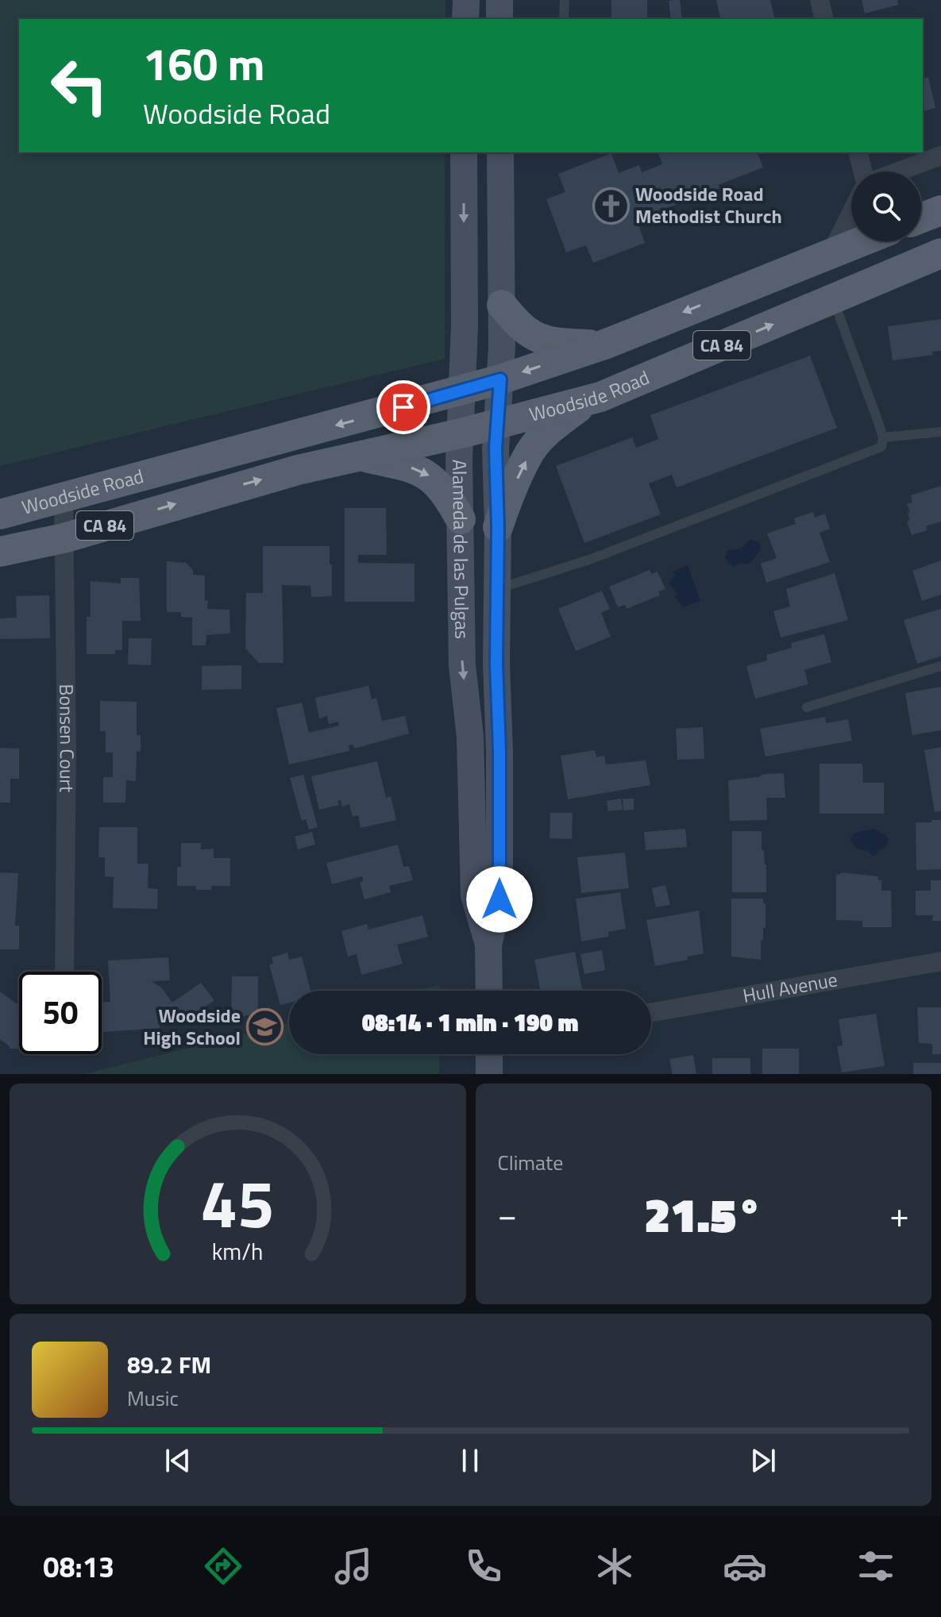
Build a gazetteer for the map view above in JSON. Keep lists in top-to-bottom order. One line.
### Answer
{"streets":{"main road":["CA 84","Woodside Road","Alameda de las Pulgas"],"street":["Bonsen Court","Hull Avenue"]},"crossings":[["Woodside Road","Alameda de las Pulgas"],["Woodside Road","Bonsen Court"]],"places":{"church":["Woodside Road Methodist Church"],"school or university":["Woodside High School"]},"page":{"turn":["160 m","Woodside Road"],"limit":"50","trip":"08:14 · 1 min · 190 m","tile":"Climate","heat":["−","21.5°","+"],"song":["89.2 FM","Music"],"tabs":"08:13","gauge":["45","km/h"]}}
